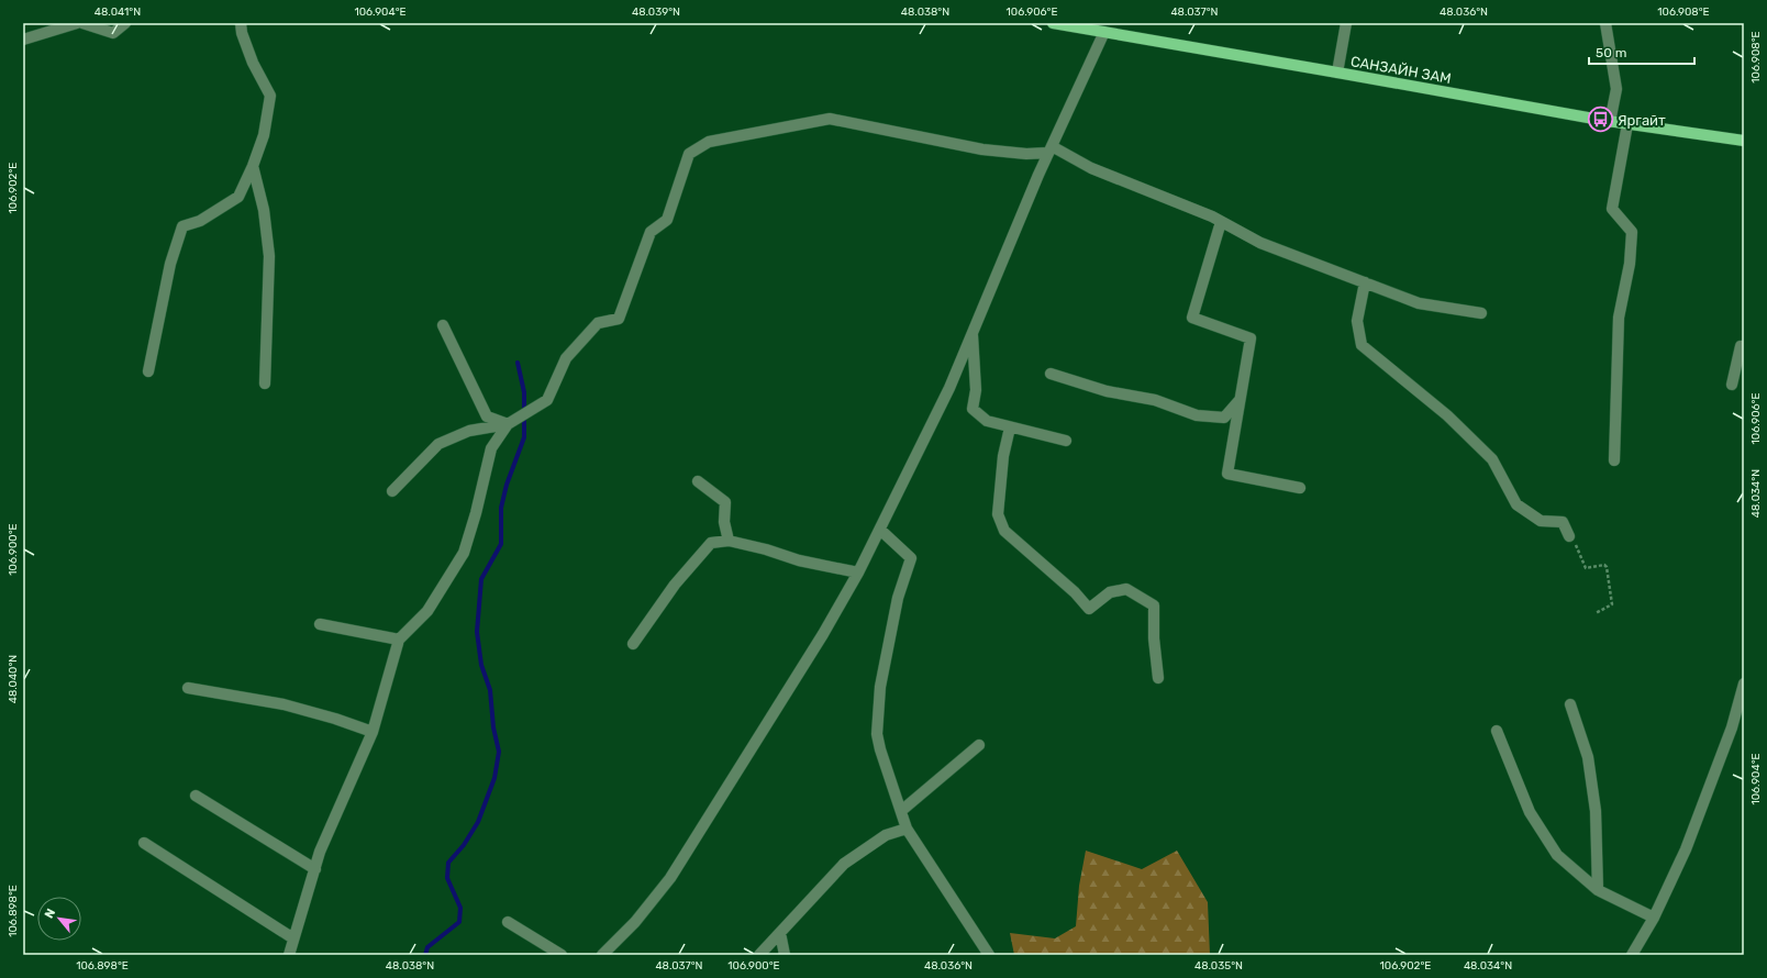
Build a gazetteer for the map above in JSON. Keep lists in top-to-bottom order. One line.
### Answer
{"streets":{"main road":["САНЗАЙН ЗАМ"]},"places":{"bus stop":["Яргайт"]},"scale_bar":"50 m","north":"top left","coordinates":["48.041°N","106.904°E","48.039°N","48.038°N","106.906°E","48.037°N","48.036°N","106.908°E","106.902°E","48.034°N","106.900°E","48.040°N","106.898°E","48.035°N"]}
